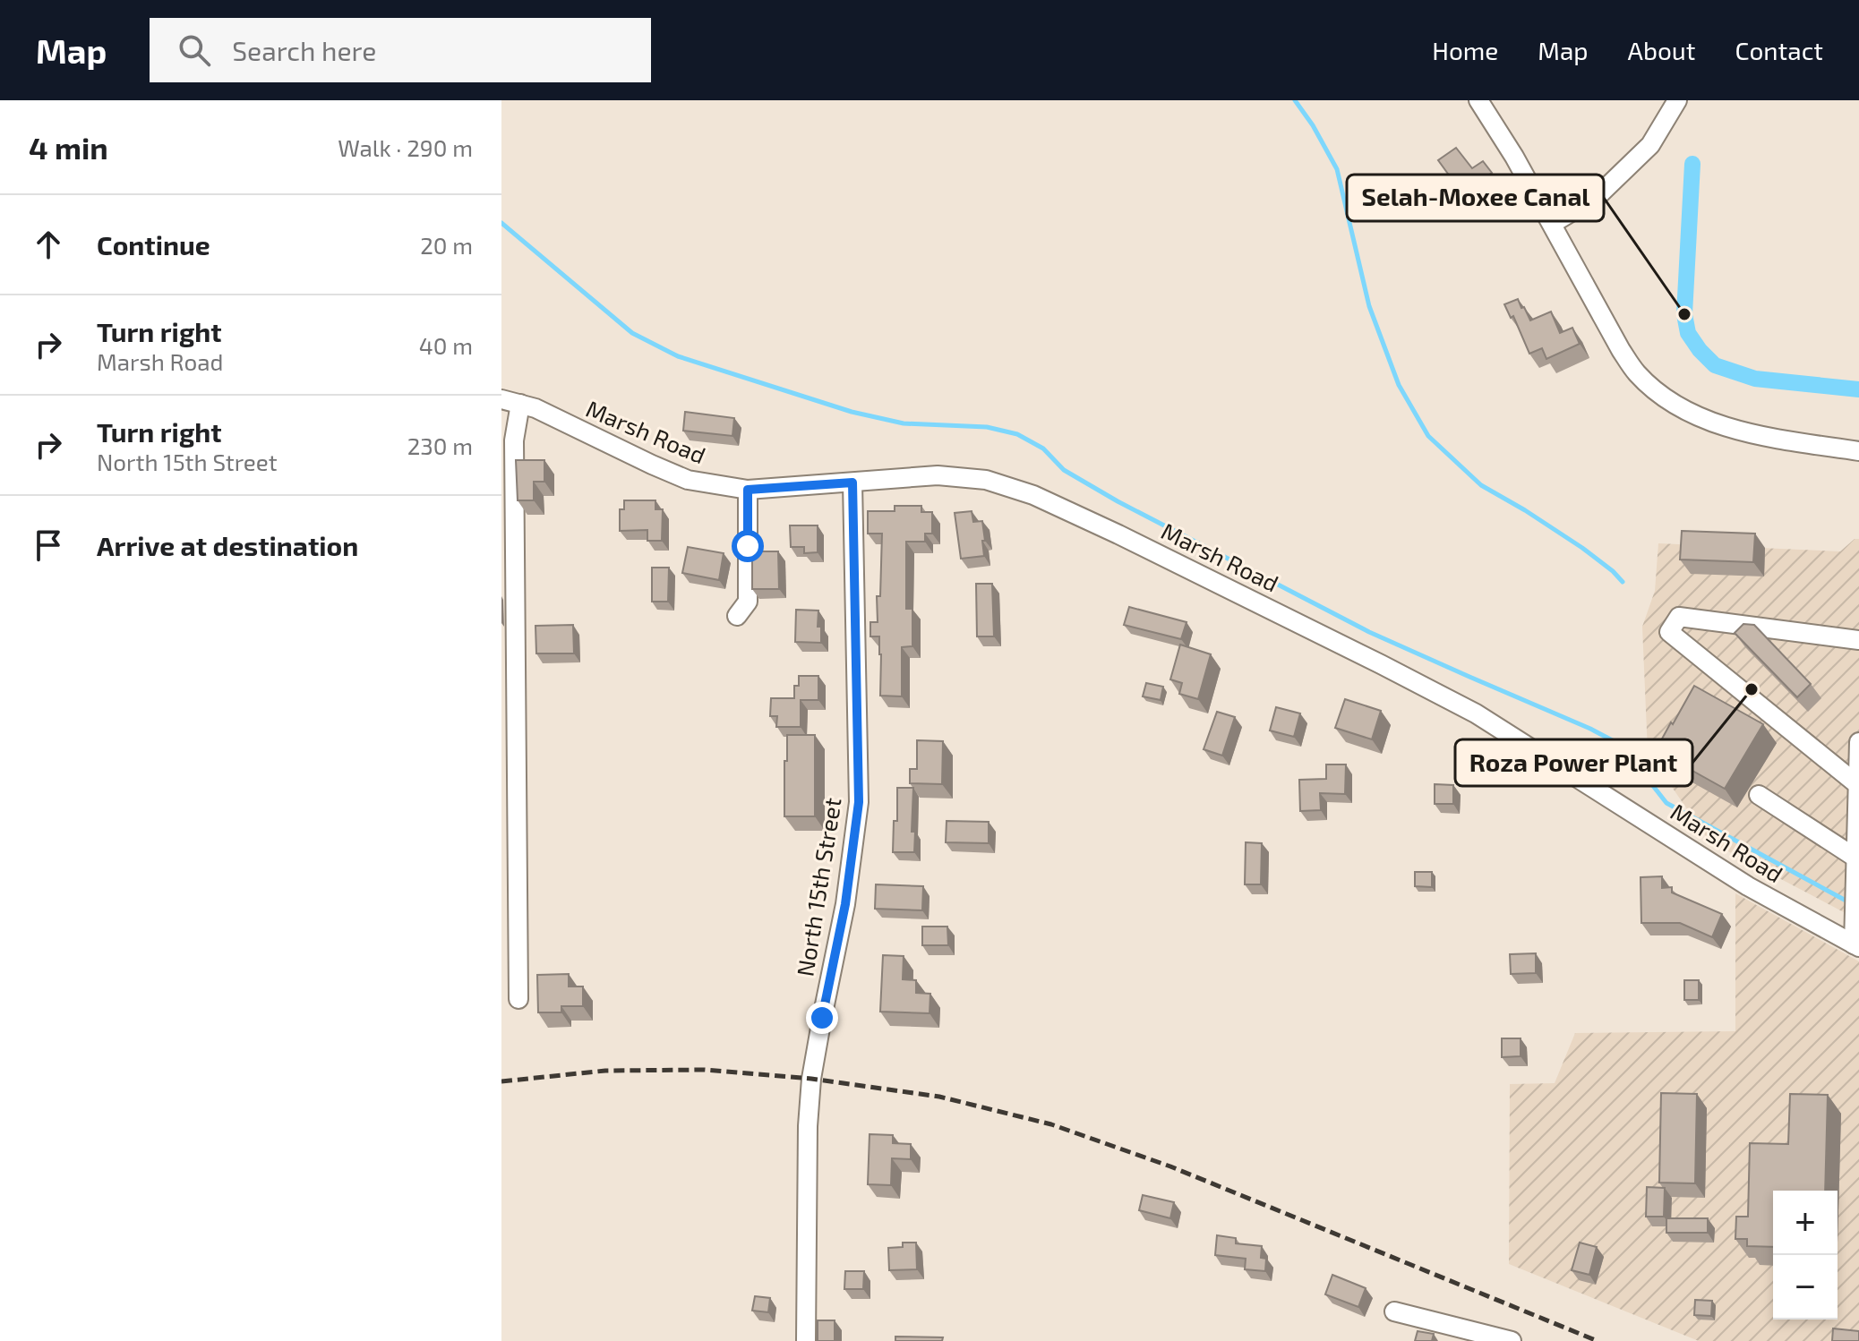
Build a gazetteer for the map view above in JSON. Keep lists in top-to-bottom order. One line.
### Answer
{"streets":{"street":["Marsh Road","North 15th Street"]},"crossings":[["Marsh Road","North 15th Street"]],"places":["Selah-Moxee Canal","Roza Power Plant"],"page":{"header":"Map","search":"Search here","nav":["Home","Map","About","Contact"],"heading":["4 min","Walk · 290 m"],"list":[["Continue","20 m"],["Turn right","Marsh Road","40 m"],["Turn right","North 15th Street","230 m"],"Arrive at destination"],"map_buttons":["+","−"]}}
